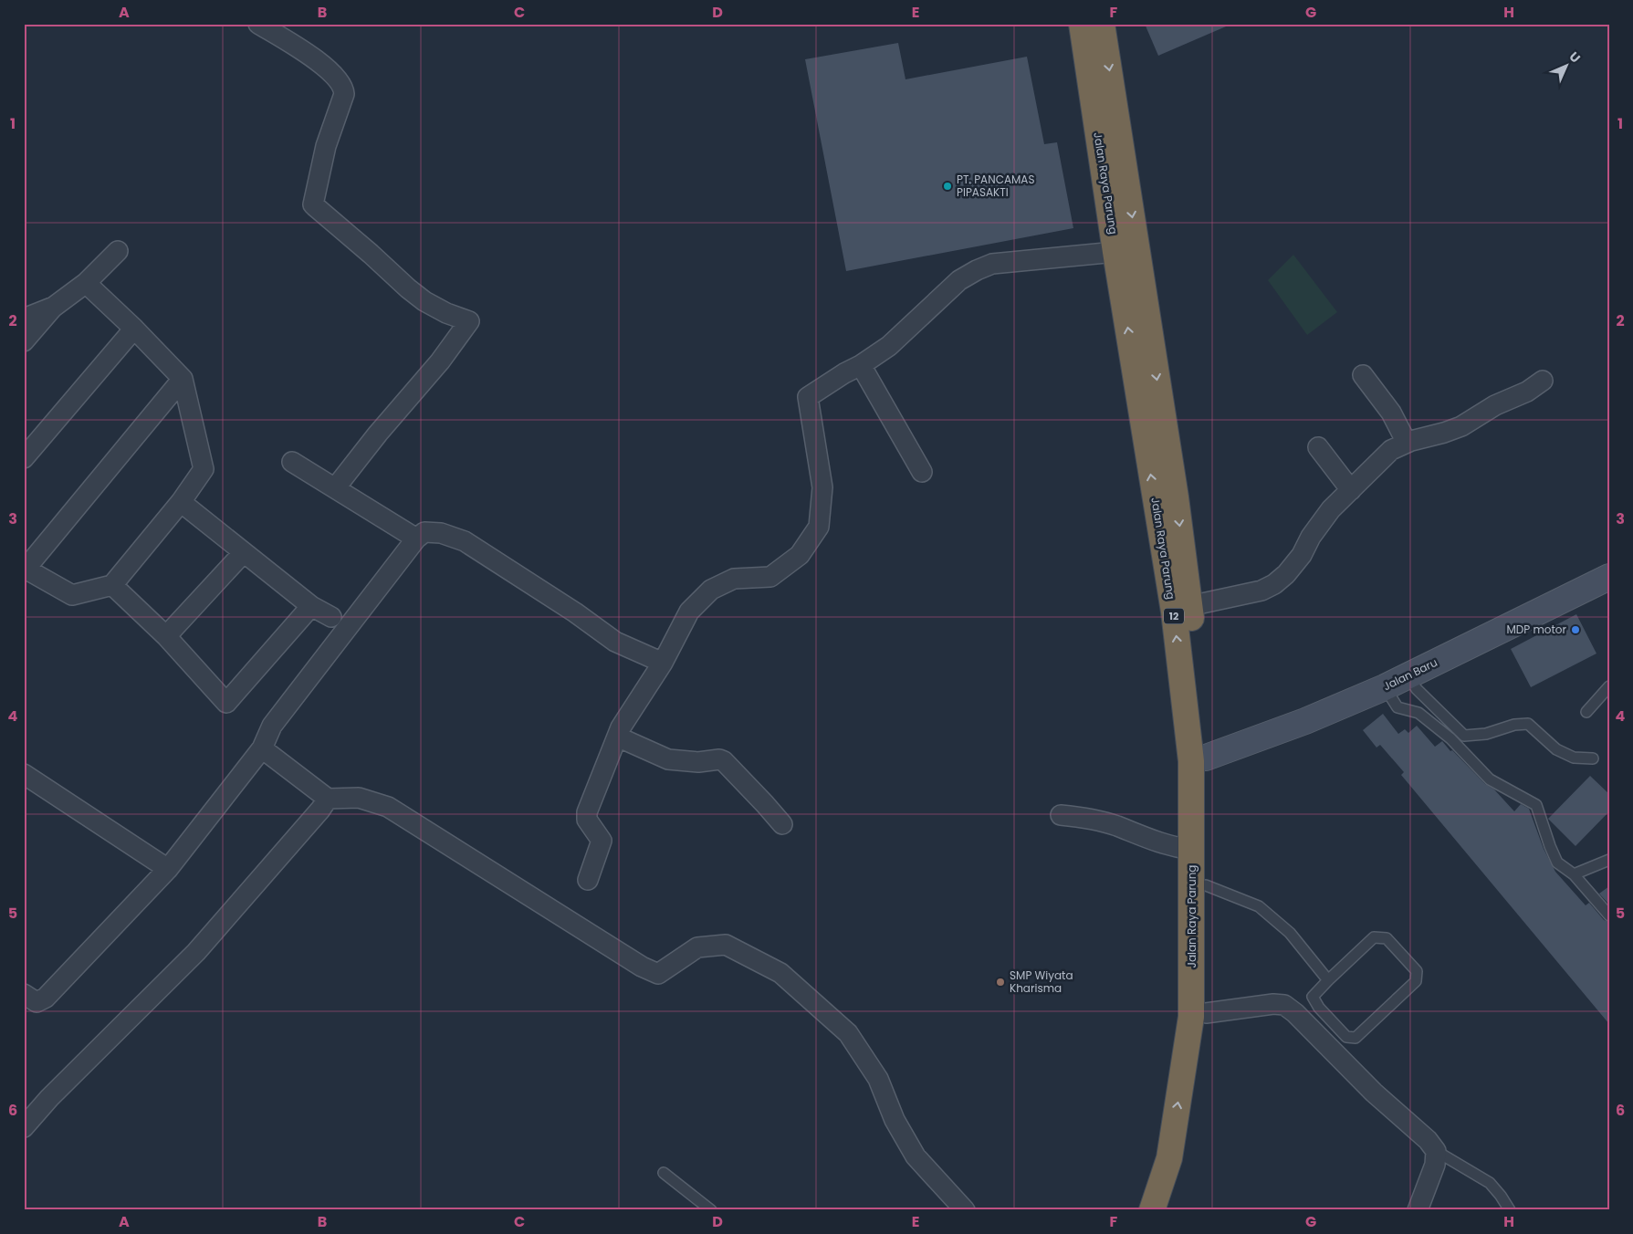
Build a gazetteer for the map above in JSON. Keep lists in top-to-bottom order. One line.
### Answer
{"streets":{"highway":["Jalan Raya Parung","12"],"main road":["Jalan Baru"]},"crossings":[["Jalan Raya Parung","Jalan Baru"]],"places":["PT. PANCAMAS PIPASAKTI","MDP motor","SMP Wiyata Kharisma"],"north":"top right","grid":{"columns":["A","B","C","D","E","F","G","H"],"rows":["1","2","3","4","5","6"]}}
